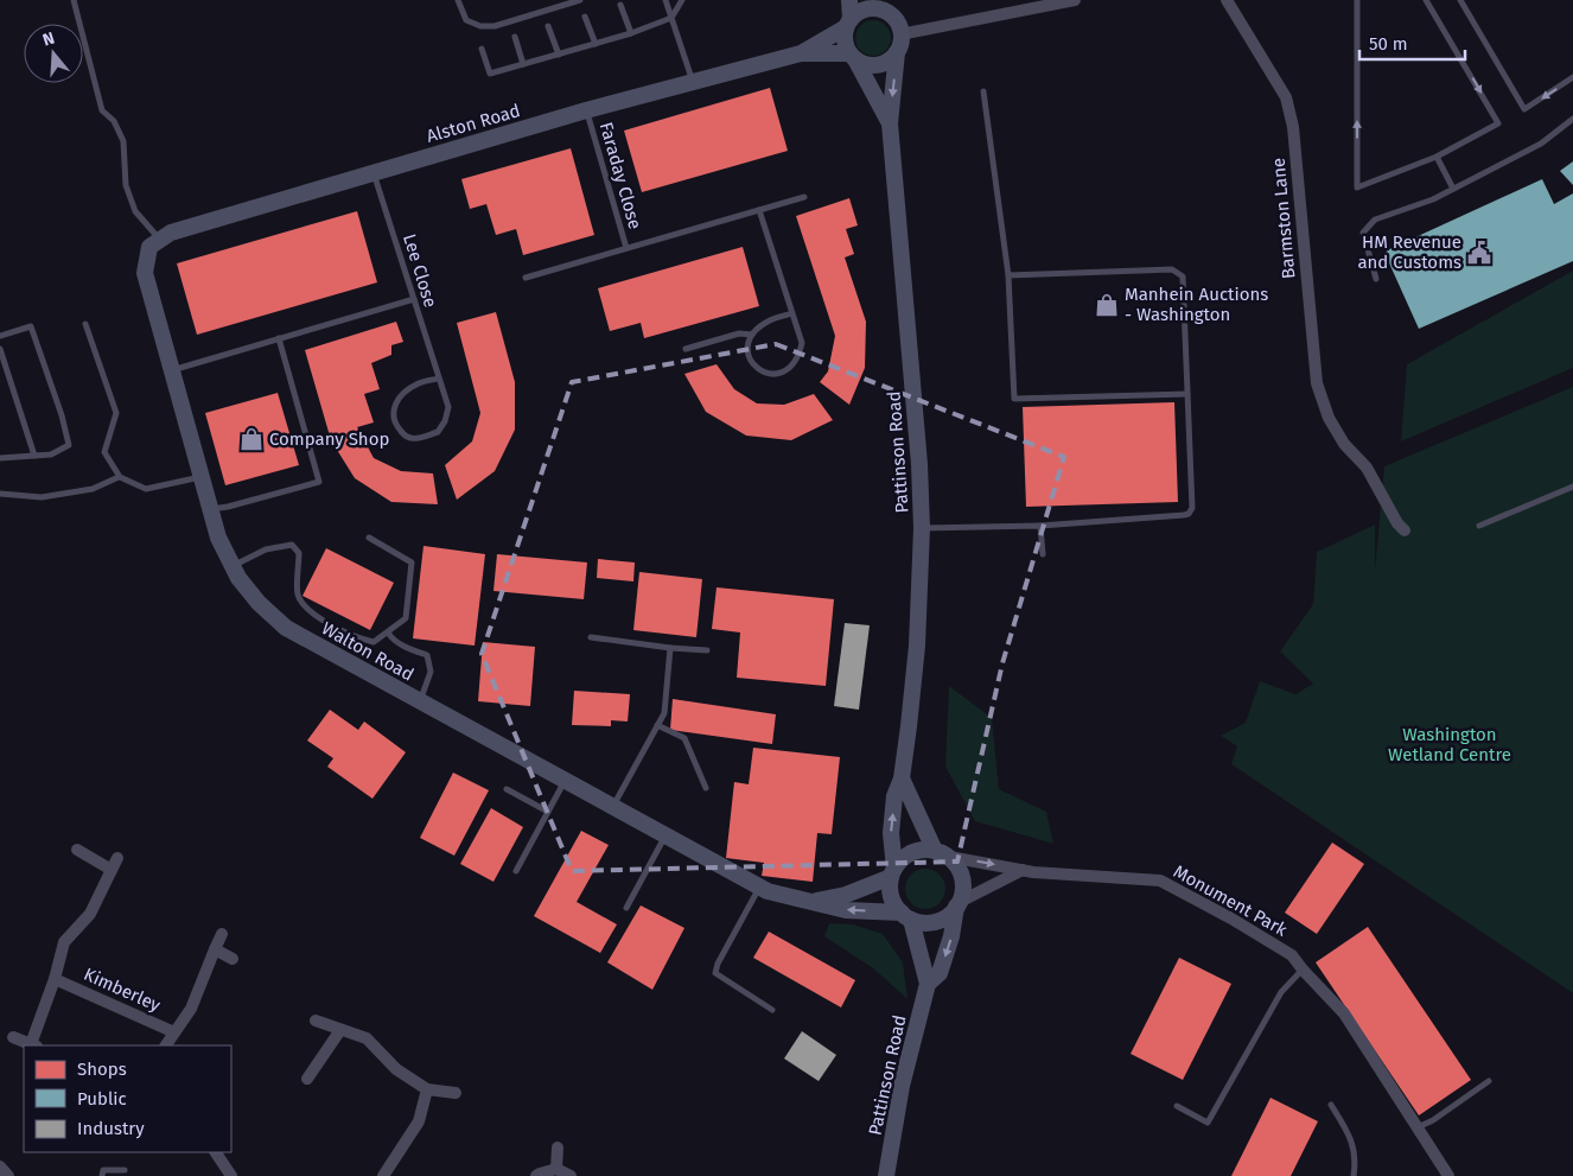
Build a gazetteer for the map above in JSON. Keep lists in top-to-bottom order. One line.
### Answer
{"streets":{"street":["Alston Road","Barmston Lane","Pattinson Road","Walton Road","Monument Park","Kimberley"],"lane":["Faraday Close","Lee Close"]},"crossings":[["Alston Road","Faraday Close"],["Alston Road","Lee Close"],["Alston Road","Pattinson Road"],["Alston Road","Walton Road"],["Pattinson Road","Walton Road"],["Pattinson Road","Monument Park"],["Walton Road","Monument Park"]],"parks":["Washington Wetland Centre"],"places":{"public building":["HM Revenue and Customs"],"shop":["Manhein Auctions - Washington","Company Shop"]},"legend":["Shops","Public","Industry"],"scale_bar":"50 m","north":"top"}
